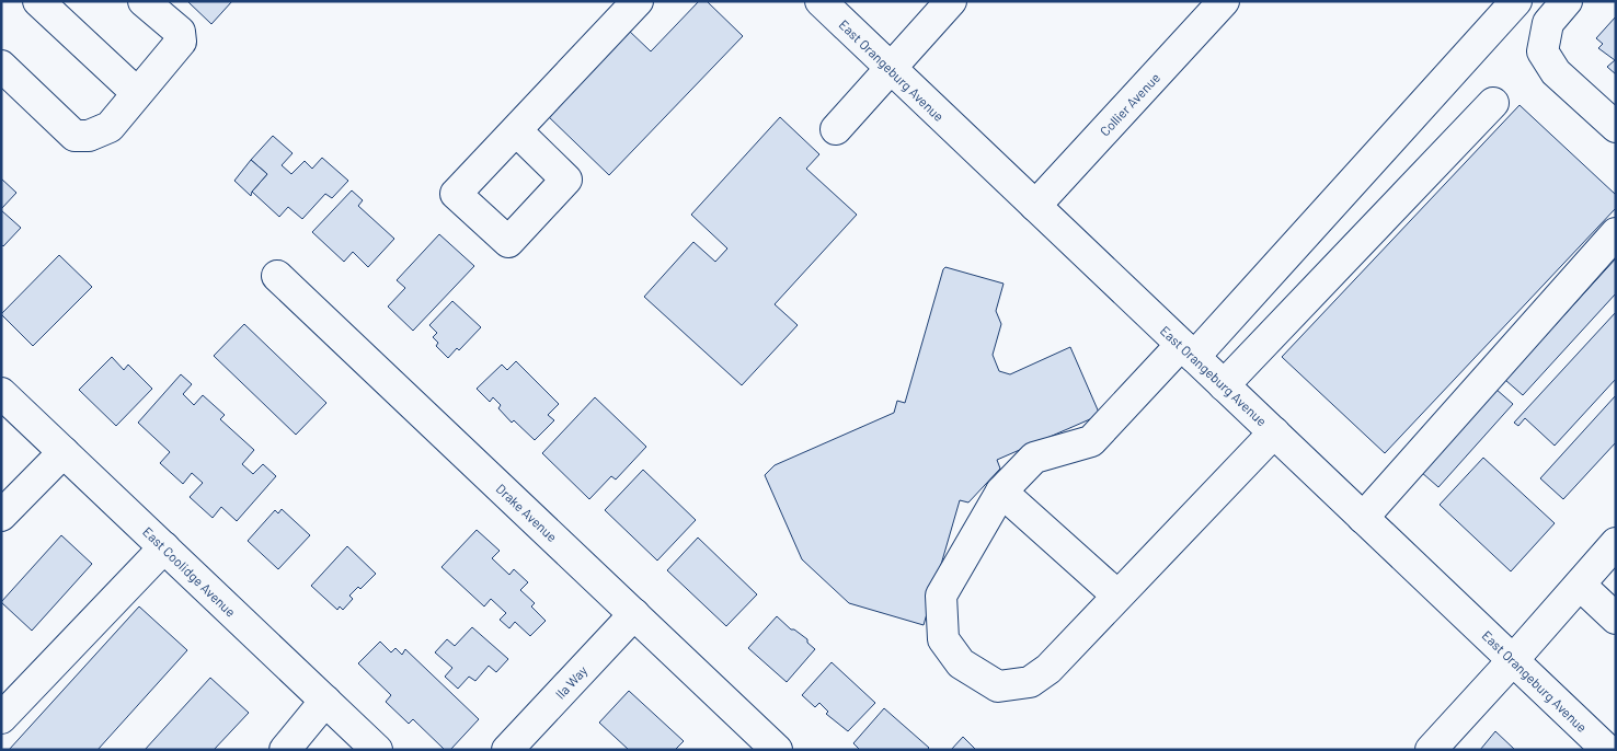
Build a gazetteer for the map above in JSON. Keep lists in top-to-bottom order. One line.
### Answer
{"streets":{"street":["East Orangeburg Avenue","Collier Avenue","Drake Avenue","East Coolidge Avenue","Ila Way"]},"crossings":[["East Orangeburg Avenue","Collier Avenue"],["Drake Avenue","Ila Way"]]}
